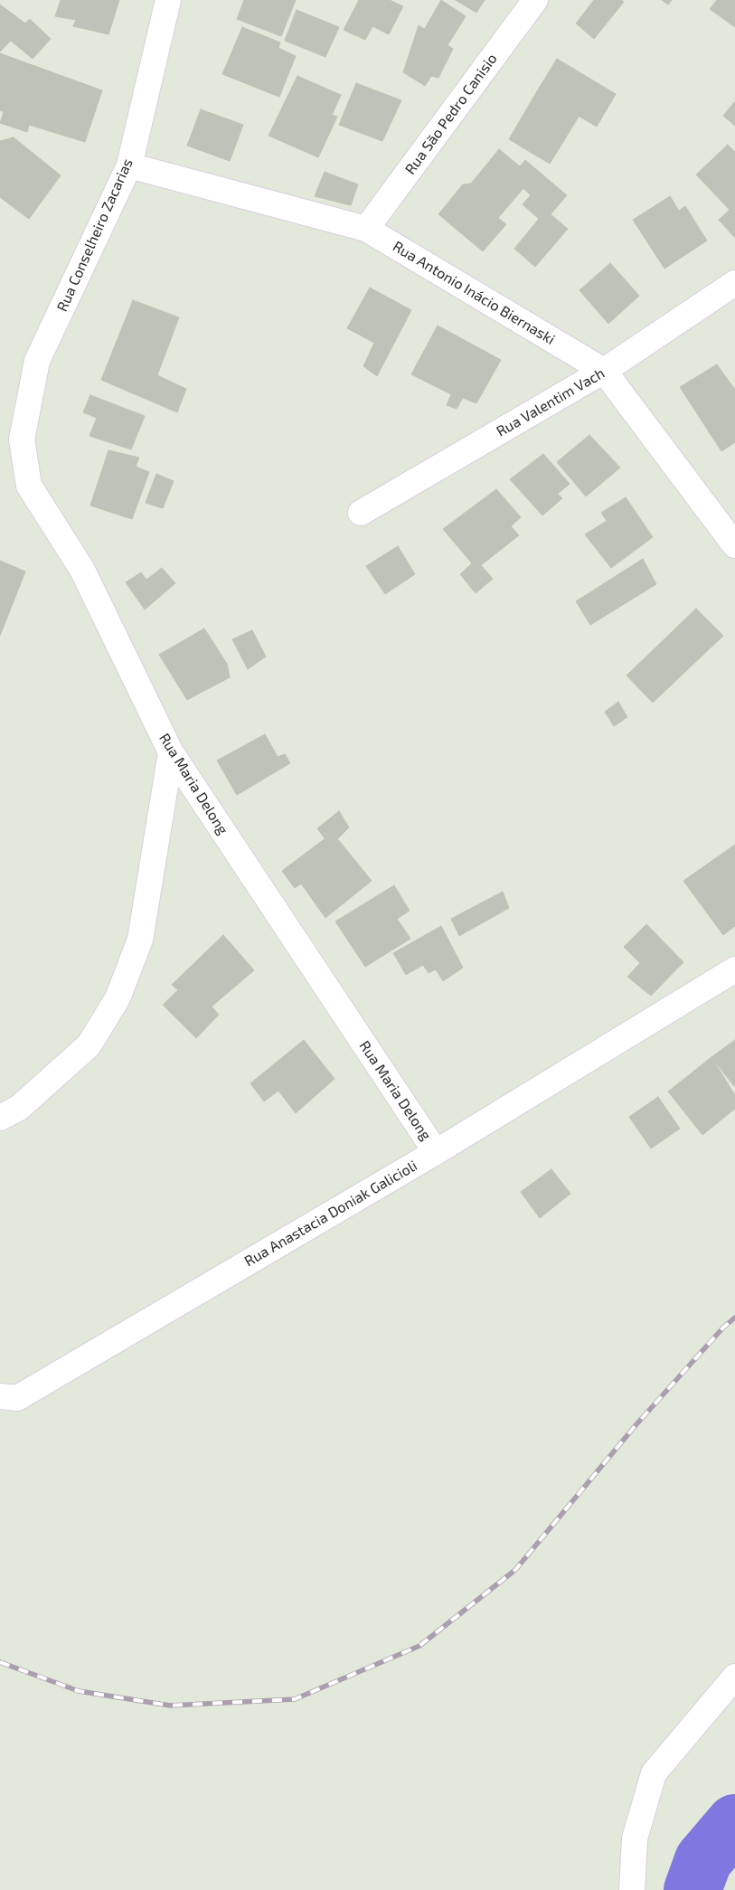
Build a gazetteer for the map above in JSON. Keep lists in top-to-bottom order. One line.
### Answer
{"streets":{"street":["Rua São Pedro Canisio","Rua Conselheiro Zacarias","Rua Antonio Inácio Biernaski","Rua Valentim Vach","Rua Maria Delong","Rua Anastacia Doniak Galicioli"]},"crossings":[["Rua São Pedro Canisio","Rua Antonio Inácio Biernaski"],["Rua Conselheiro Zacarias","Rua Antonio Inácio Biernaski"],["Rua Conselheiro Zacarias","Rua Maria Delong"],["Rua Antonio Inácio Biernaski","Rua Valentim Vach"],["Rua Maria Delong","Rua Anastacia Doniak Galicioli"]]}
